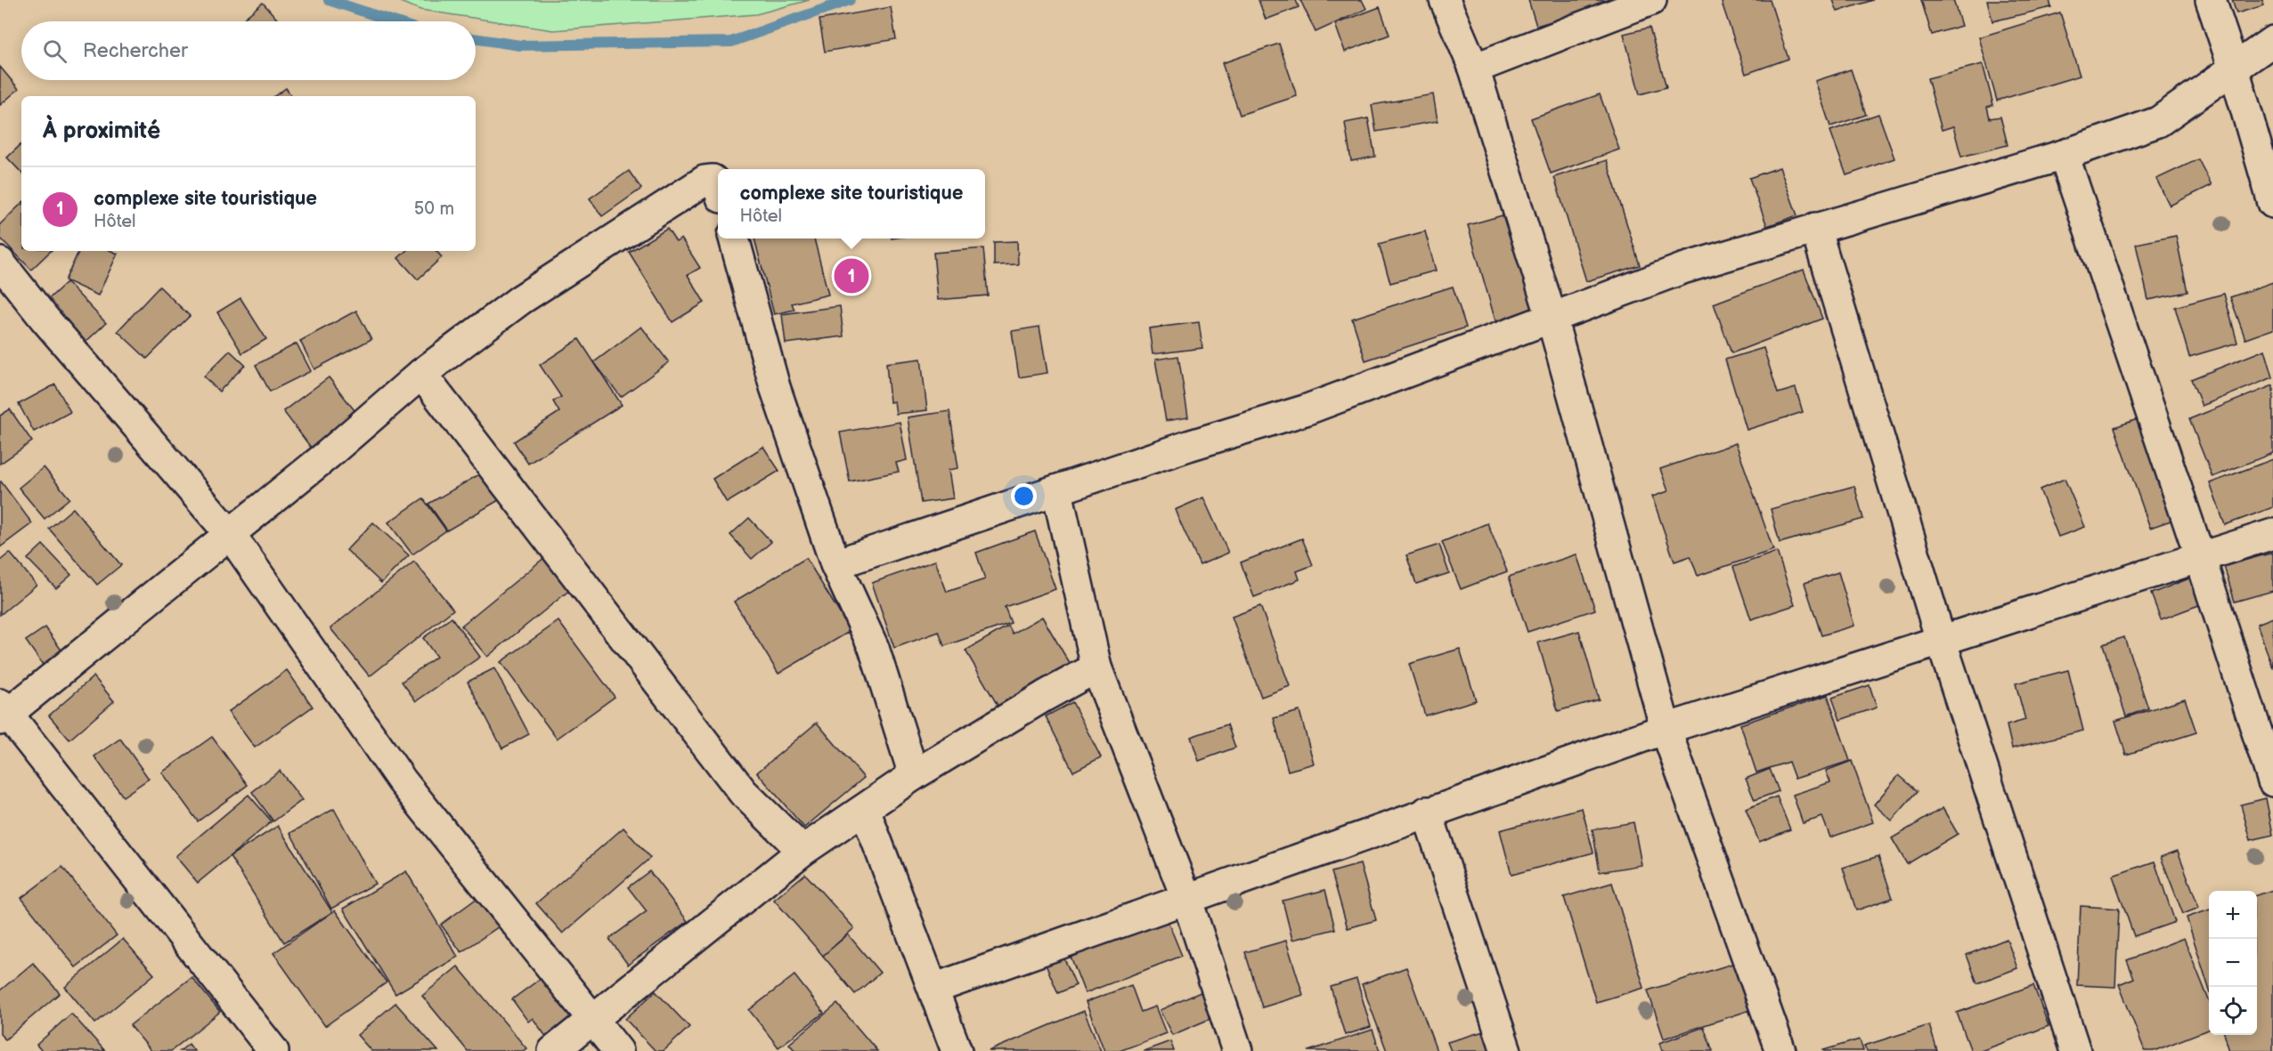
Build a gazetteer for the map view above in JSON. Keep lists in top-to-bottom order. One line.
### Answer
{"page":{"search":"Rechercher","heading":"À proximité","list":[{"mark":"1","name":"complexe site touristique","note":"Hôtel","value":"50 m"}],"popup":["complexe site touristique","Hôtel"],"pins":"1","map_buttons":["+","−"]}}
